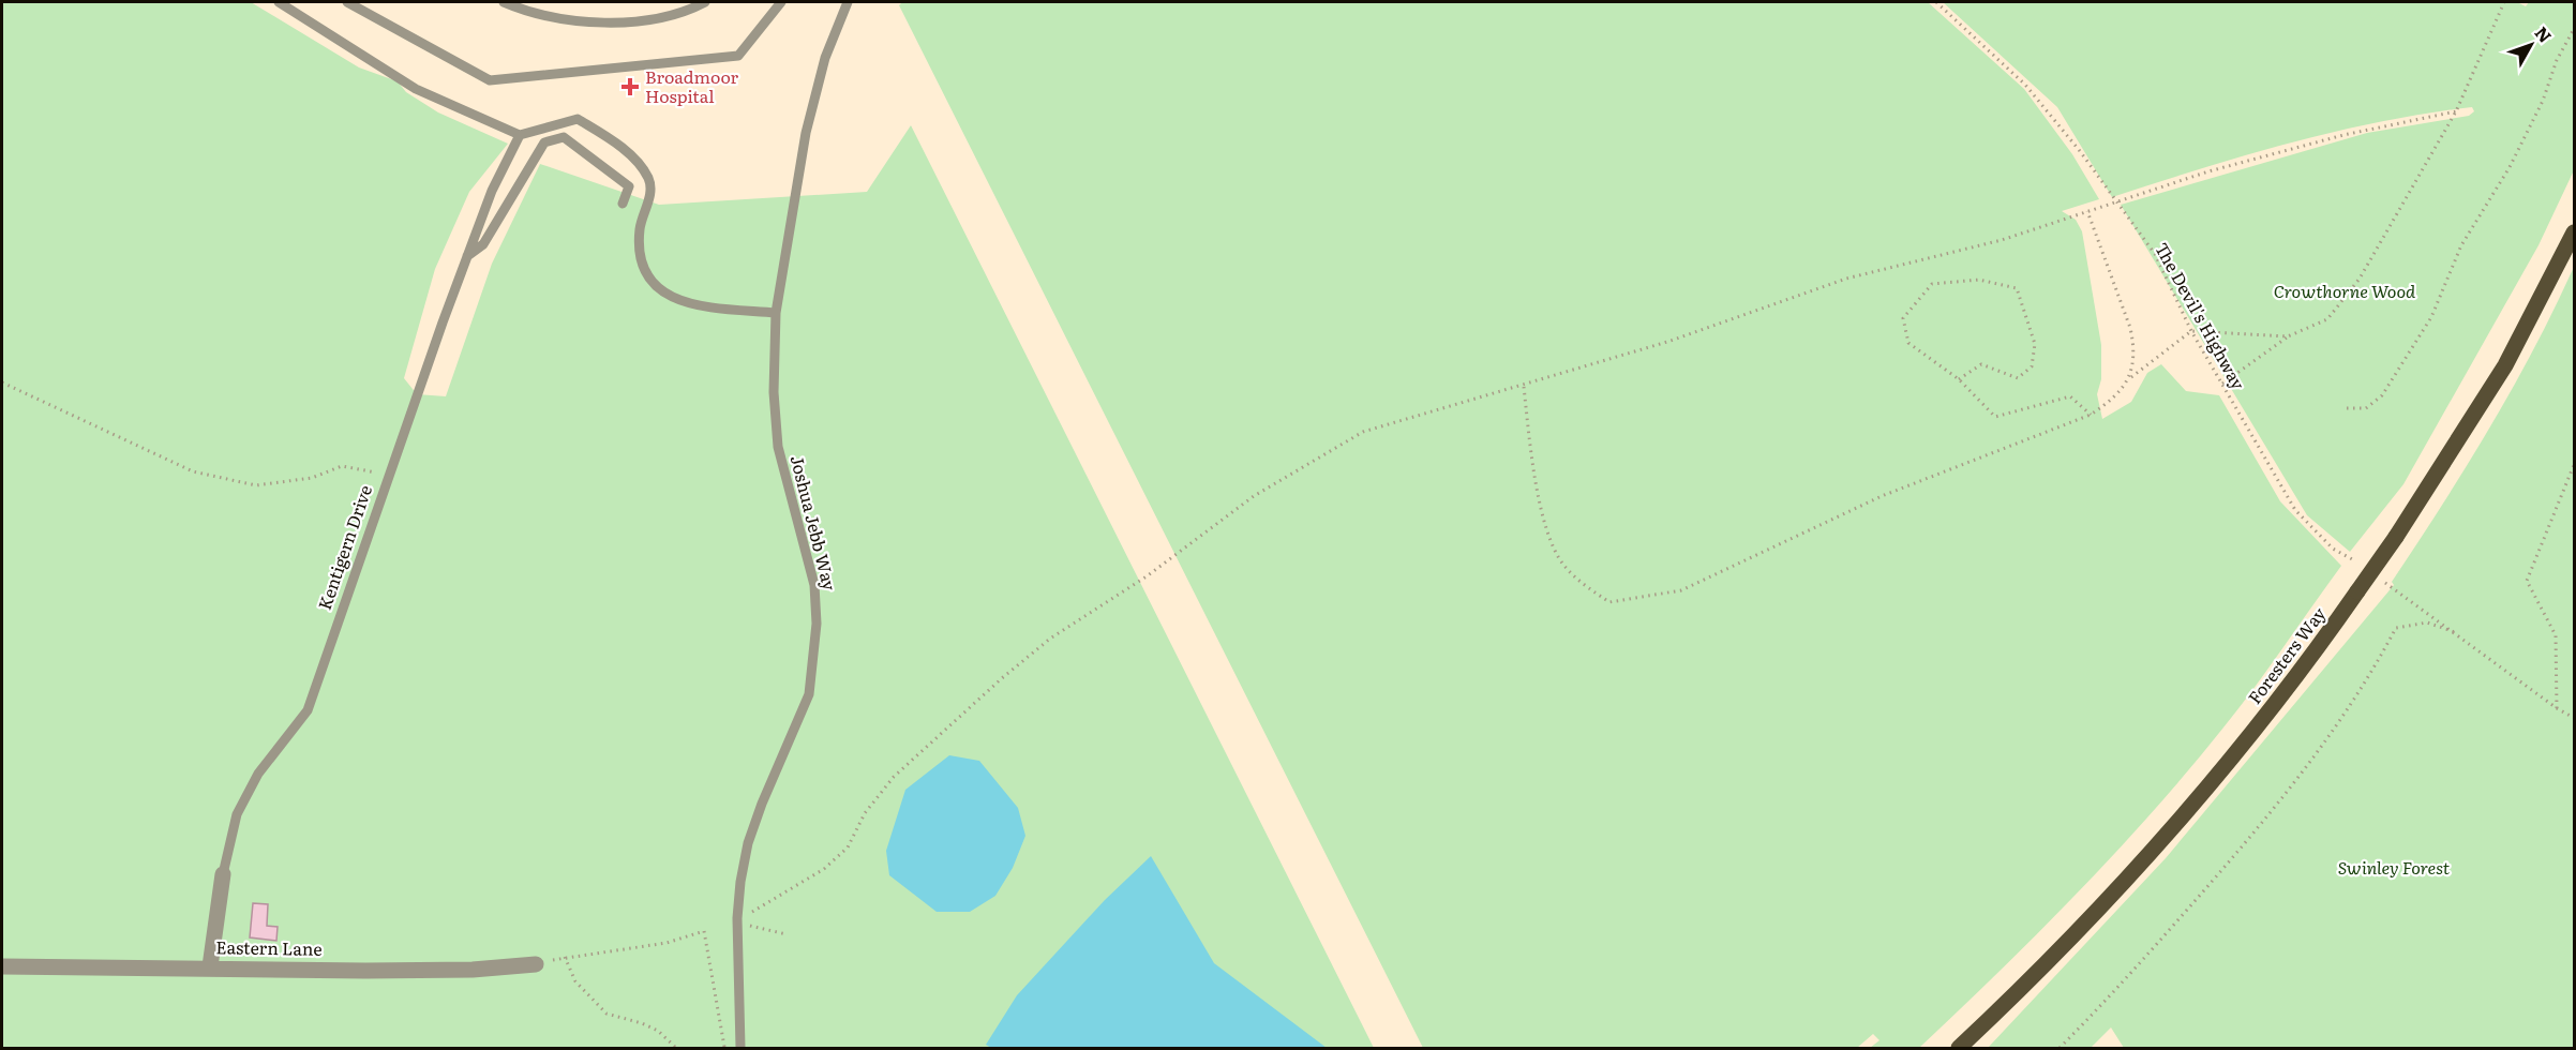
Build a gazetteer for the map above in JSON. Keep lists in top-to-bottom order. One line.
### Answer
{"streets":{"main road":["Foresters Way"],"street":["Kentigern Drive","Eastern Lane"],"lane":["Joshua Jebb Way"],"path":["The Devil's Highway"]},"crossings":[["Kentigern Drive","Eastern Lane"]],"parks":["Crowthorne Wood","Swinley Forest"],"places":{"health":["Broadmoor Hospital"]},"north":"top right"}
